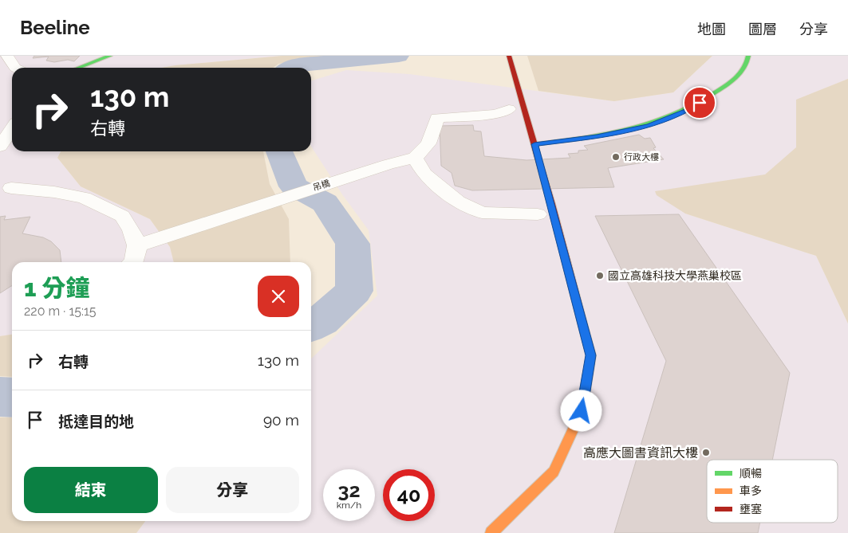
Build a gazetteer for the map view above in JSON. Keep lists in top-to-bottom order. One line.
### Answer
{"streets":{"street":["吊橋"]},"places":["行政大樓","國立高雄科技大學燕巢校區","高應大圖書資訊大樓"],"legend":["順暢","車多","壅塞"],"page":{"header":"Beeline","nav":["地圖","圖層","分享"],"turn":["130 m","右轉"],"heading":["1 分鐘","220 m · 15:15"],"list":[{"name":"右轉","value":"130 m"},{"name":"抵達目的地","value":"90 m"}],"buttons":["結束","分享"],"speed":"32 km/h","limit":"40"}}
